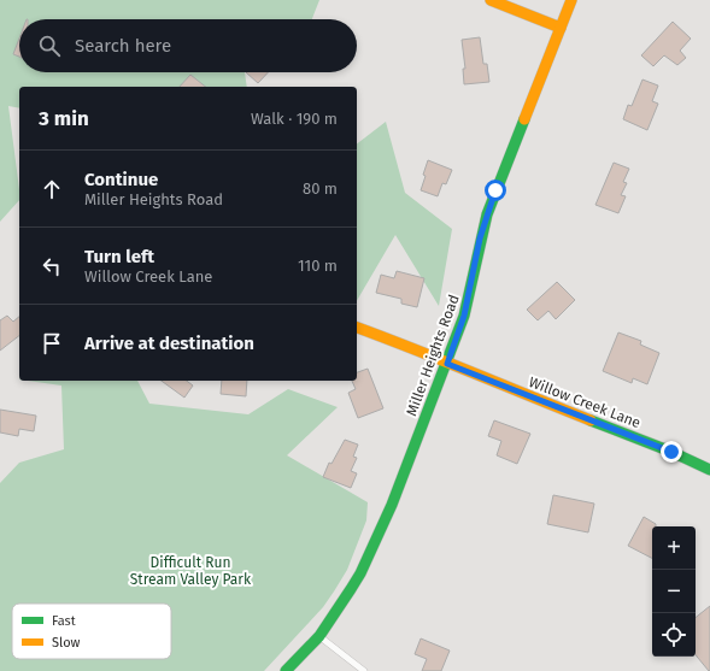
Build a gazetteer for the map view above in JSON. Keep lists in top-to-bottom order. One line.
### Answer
{"streets":{"street":["Miller Heights Road","Willow Creek Lane"]},"crossings":[["Miller Heights Road","Willow Creek Lane"]],"parks":["Difficult Run Stream Valley Park"],"legend":["Fast","Slow"],"page":{"search":"Search here","heading":["3 min","Walk · 190 m"],"list":[["Continue","Miller Heights Road","80 m"],["Turn left","Willow Creek Lane","110 m"],"Arrive at destination"],"map_buttons":["+","−"]}}
